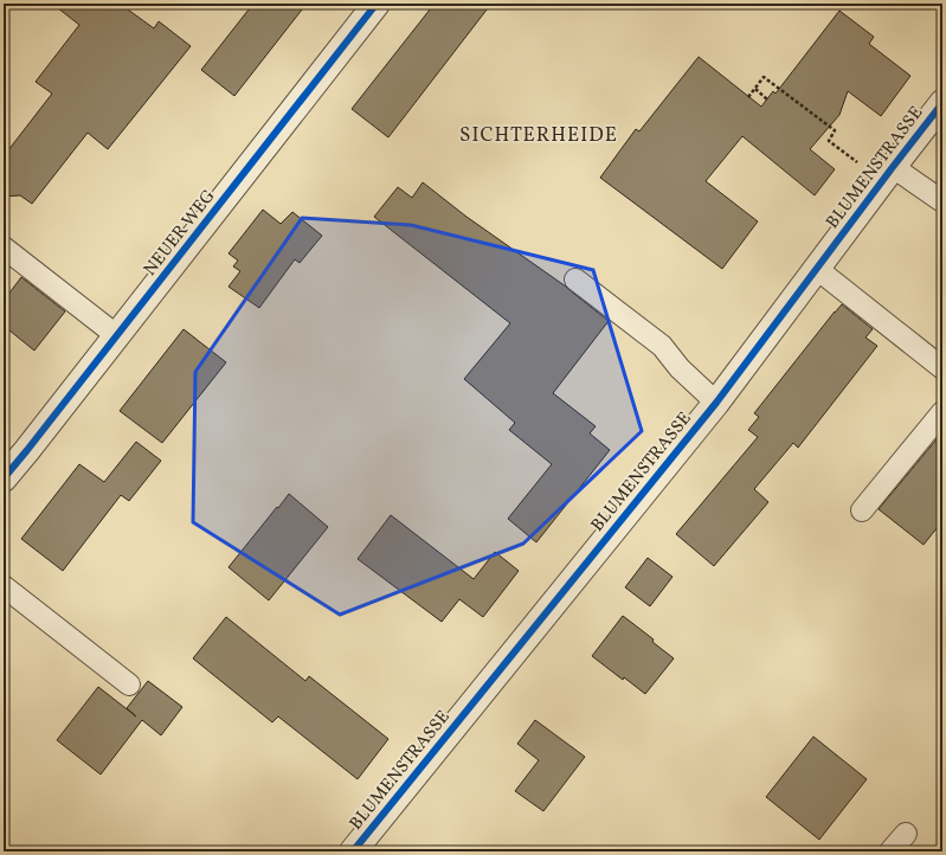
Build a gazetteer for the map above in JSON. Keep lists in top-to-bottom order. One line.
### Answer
{"streets":{"street":["BLUMENSTRASSE","NEUER WEG"]},"districts":["SICHTERHEIDE"]}
